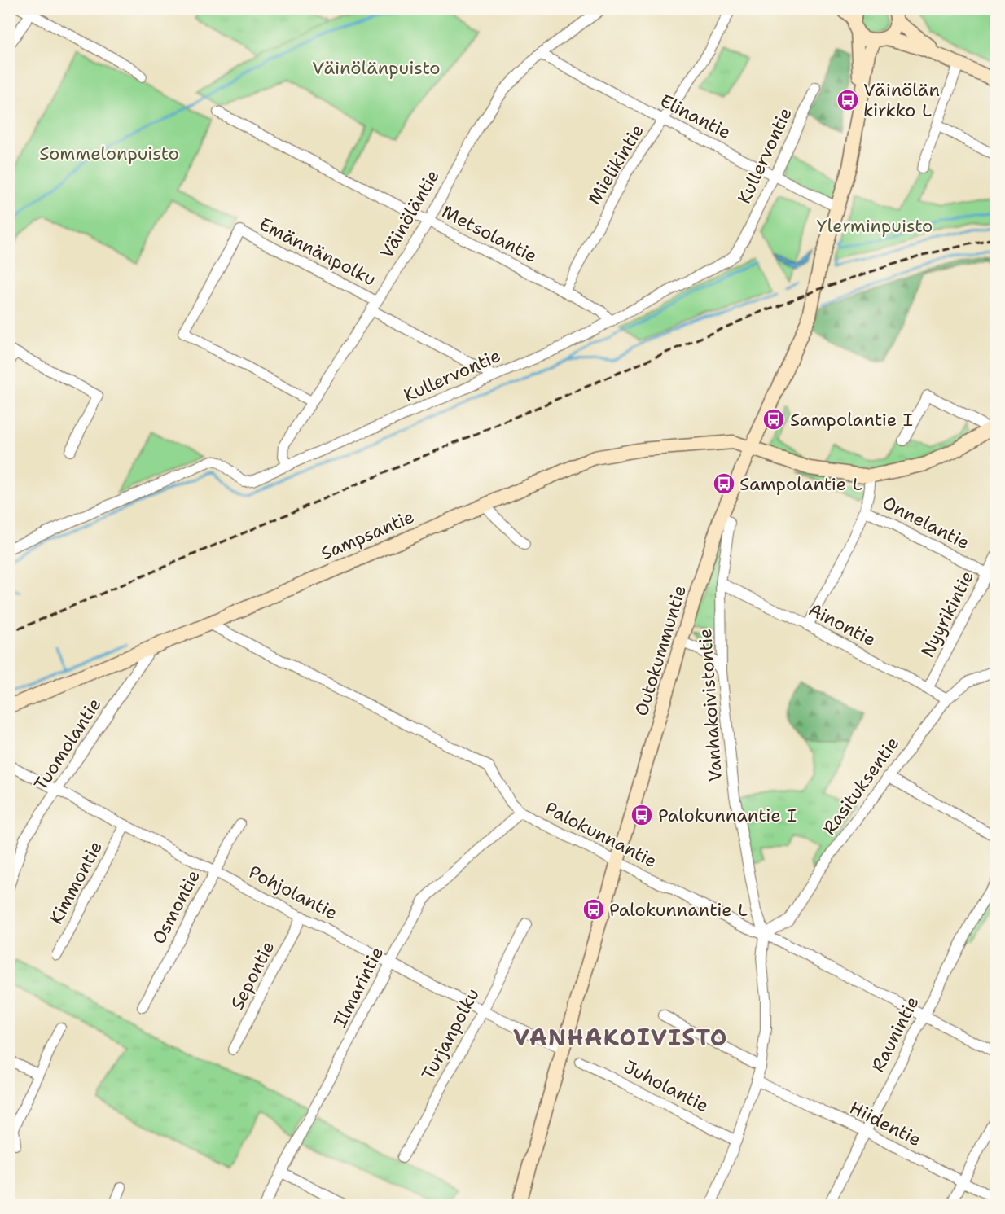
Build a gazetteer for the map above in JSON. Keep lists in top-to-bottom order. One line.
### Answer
{"streets":{"main road":["Sampsantie","Outokummuntie"],"street":["Elinantie","Kullervontie","Mielikintie","Väinöläntie","Metsolantie","Emännänpolku","Onnelantie","Nyyrikintie","Ainontie","Vanhakoivistontie","Tuomolantie","Rasituksentie","Palokunnantie","Kimmontie","Pohjolantie","Osmontie","Sepontie","Ilmarintie","Turjanpolku","Raunintie","Juholantie","Hiidentie"]},"crossings":[["Elinantie","Kullervontie"],["Elinantie","Mielikintie"],["Elinantie","Väinöläntie"],["Elinantie","Outokummuntie"],["Kullervontie","Väinöläntie"],["Kullervontie","Metsolantie"],["Mielikintie","Metsolantie"],["Väinöläntie","Metsolantie"],["Väinöläntie","Emännänpolku"],["Onnelantie","Nyyrikintie"],["Sampsantie","Outokummuntie"],["Sampsantie","Tuomolantie"],["Sampsantie","Palokunnantie"],["Nyyrikintie","Ainontie"],["Ainontie","Vanhakoivistontie"],["Ainontie","Rasituksentie"],["Outokummuntie","Vanhakoivistontie"],["Outokummuntie","Palokunnantie"],["Outokummuntie","Pohjolantie"],["Vanhakoivistontie","Rasituksentie"],["Vanhakoivistontie","Palokunnantie"],["Vanhakoivistontie","Juholantie"],["Vanhakoivistontie","Hiidentie"],["Tuomolantie","Pohjolantie"],["Rasituksentie","Palokunnantie"],["Palokunnantie","Ilmarintie"],["Palokunnantie","Raunintie"],["Kimmontie","Pohjolantie"],["Pohjolantie","Osmontie"],["Pohjolantie","Sepontie"],["Pohjolantie","Ilmarintie"],["Pohjolantie","Turjanpolku"],["Raunintie","Hiidentie"]],"districts":["VANHAKOIVISTO"],"parks":["Väinölänpuisto","Sommelonpuisto","Ylerminpuisto"],"places":{"bus stop":["Väinölän kirkko L","Sampolantie I","Sampolantie L","Palokunnantie I","Palokunnantie L"]}}
